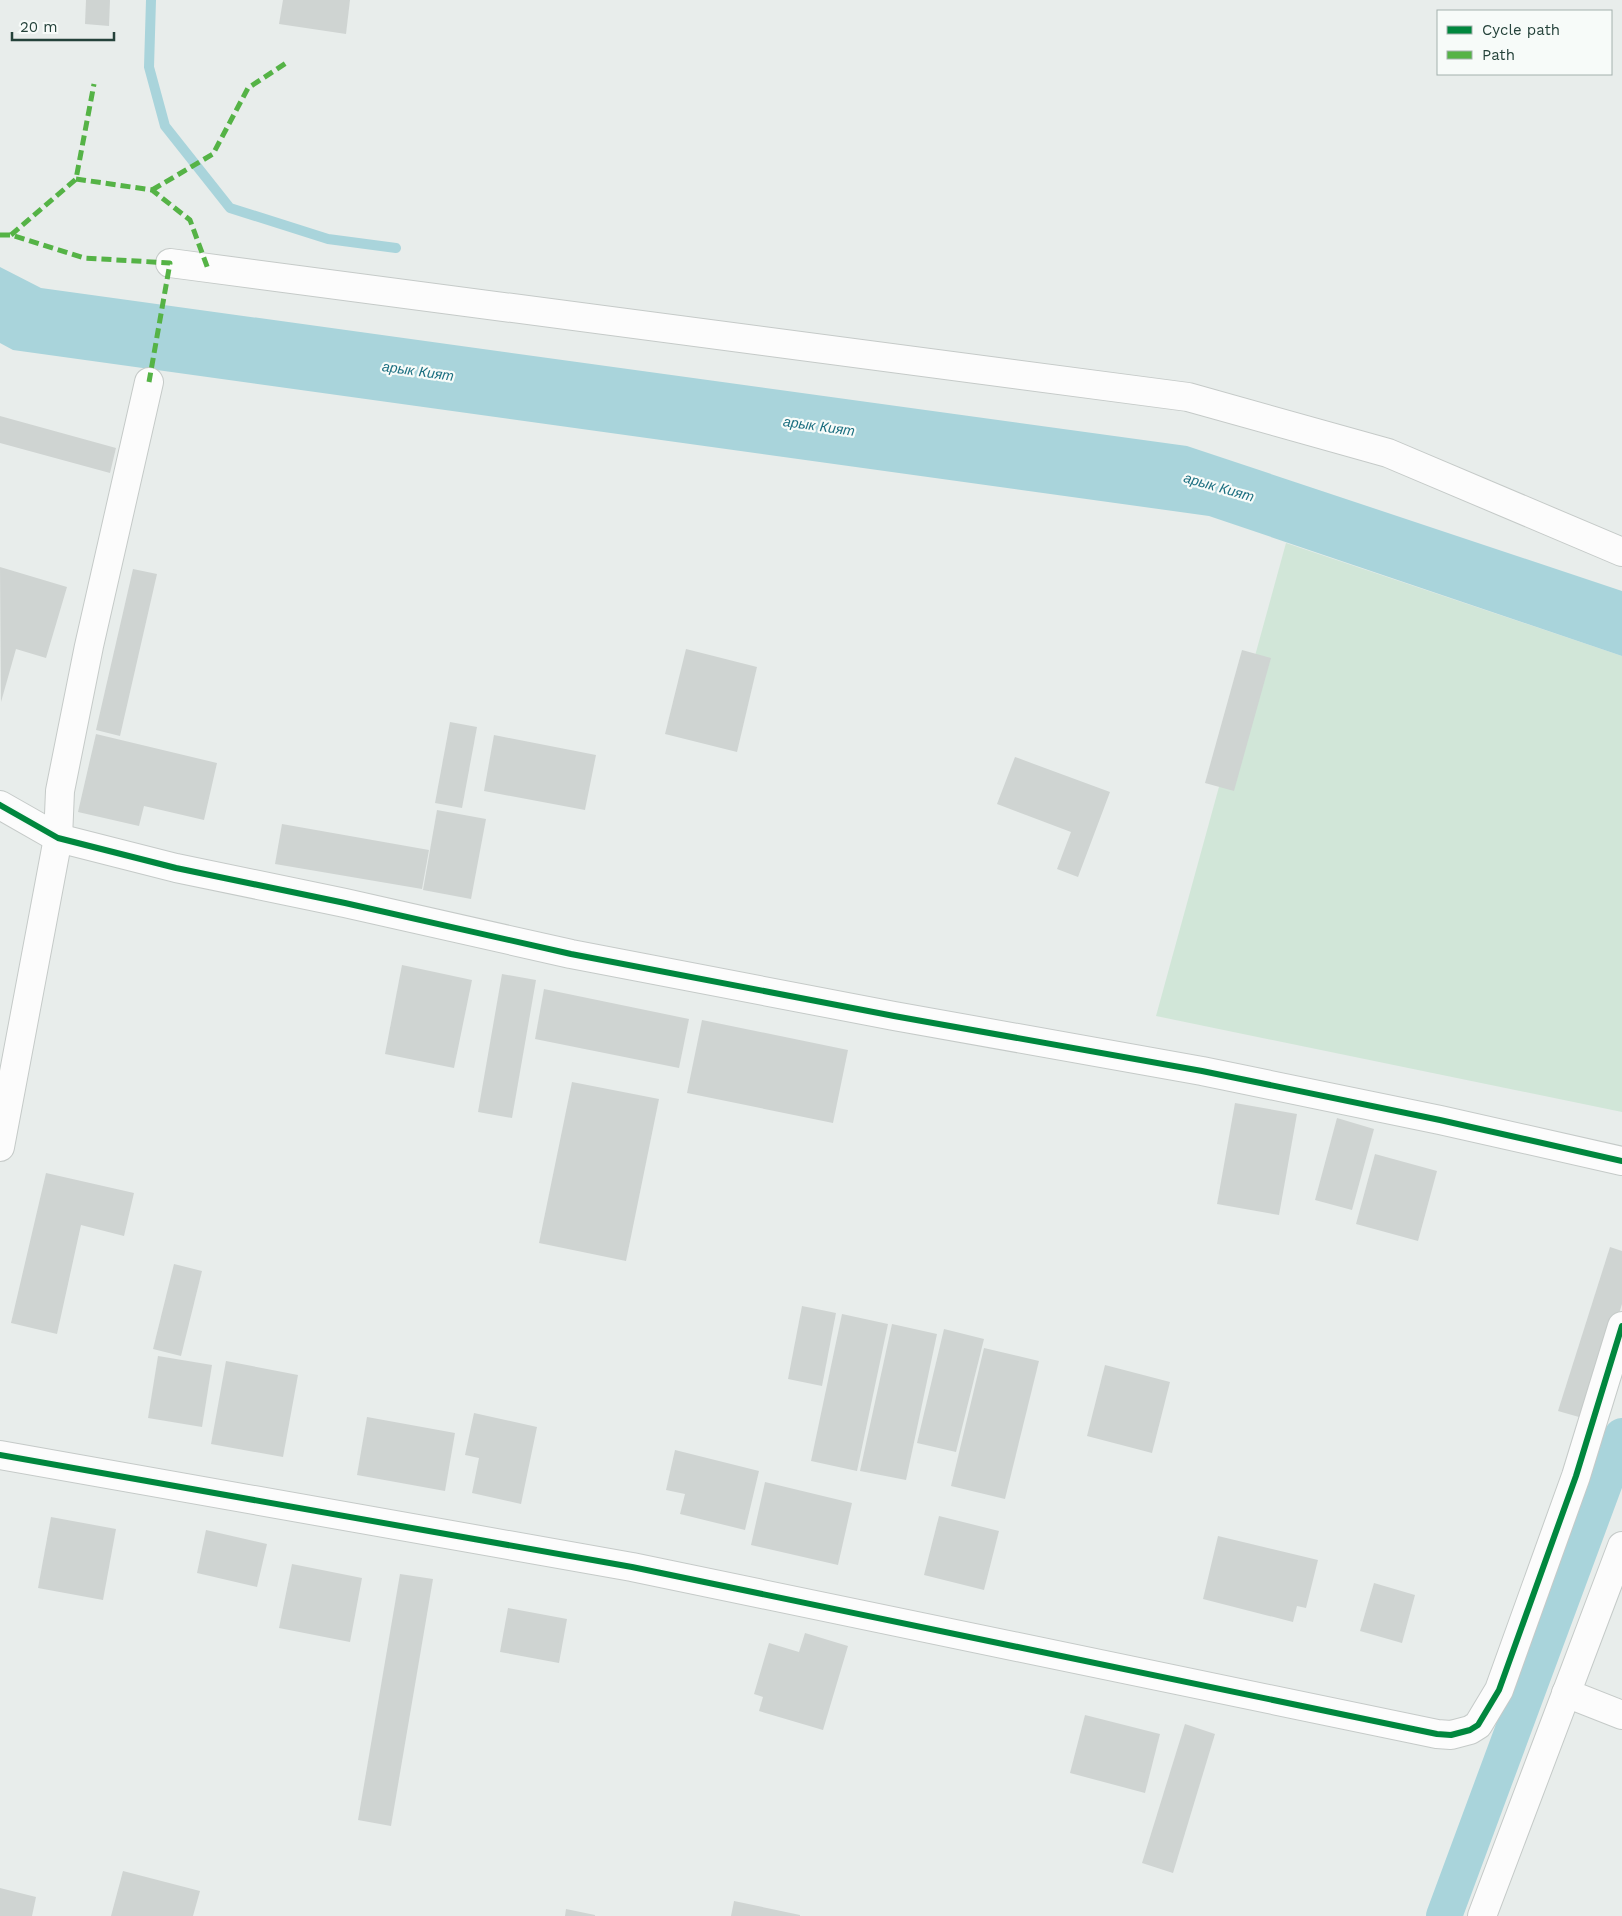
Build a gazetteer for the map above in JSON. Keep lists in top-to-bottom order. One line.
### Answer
{"water":["арык Кият"],"legend":["Cycle path","Path"],"scale_bar":"20 m"}
